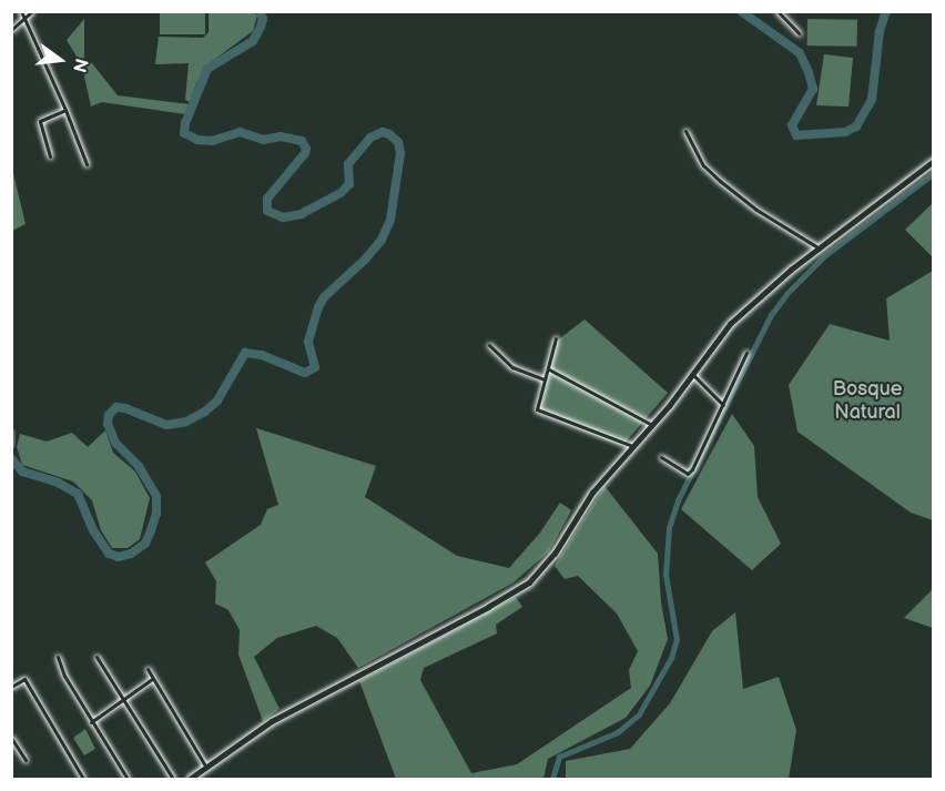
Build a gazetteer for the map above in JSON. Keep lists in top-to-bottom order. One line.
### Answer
{"parks":["Bosque Natural"],"north":"right"}
